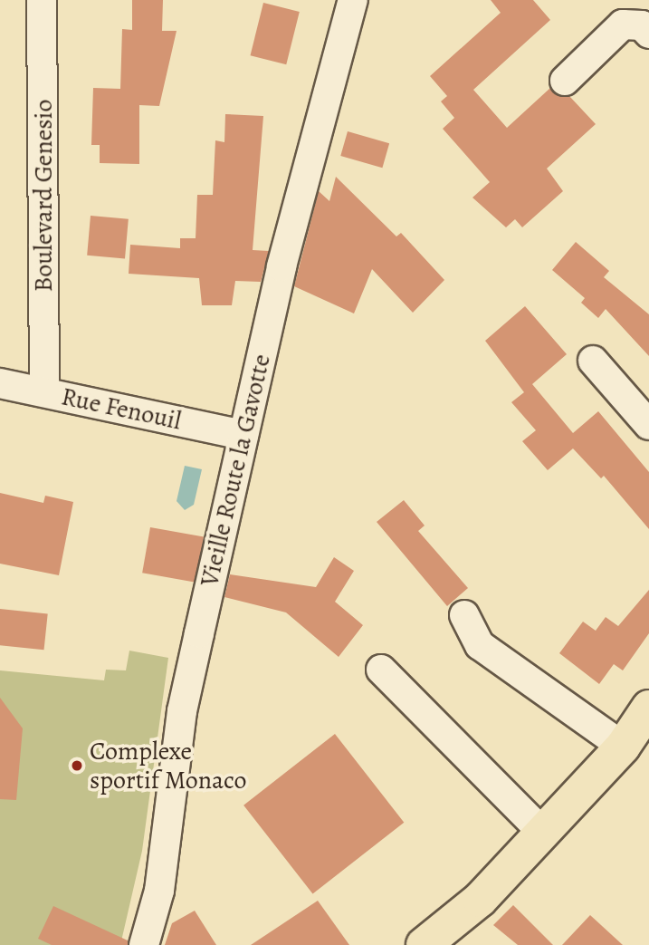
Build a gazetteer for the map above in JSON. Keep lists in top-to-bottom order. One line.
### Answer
{"streets":{"street":["Boulevard Genesio","Rue Fenouil","Vieille Route la Gavotte"]},"crossings":[["Boulevard Genesio","Rue Fenouil"],["Rue Fenouil","Vieille Route la Gavotte"]],"places":["Complexe sportif Monaco"]}
